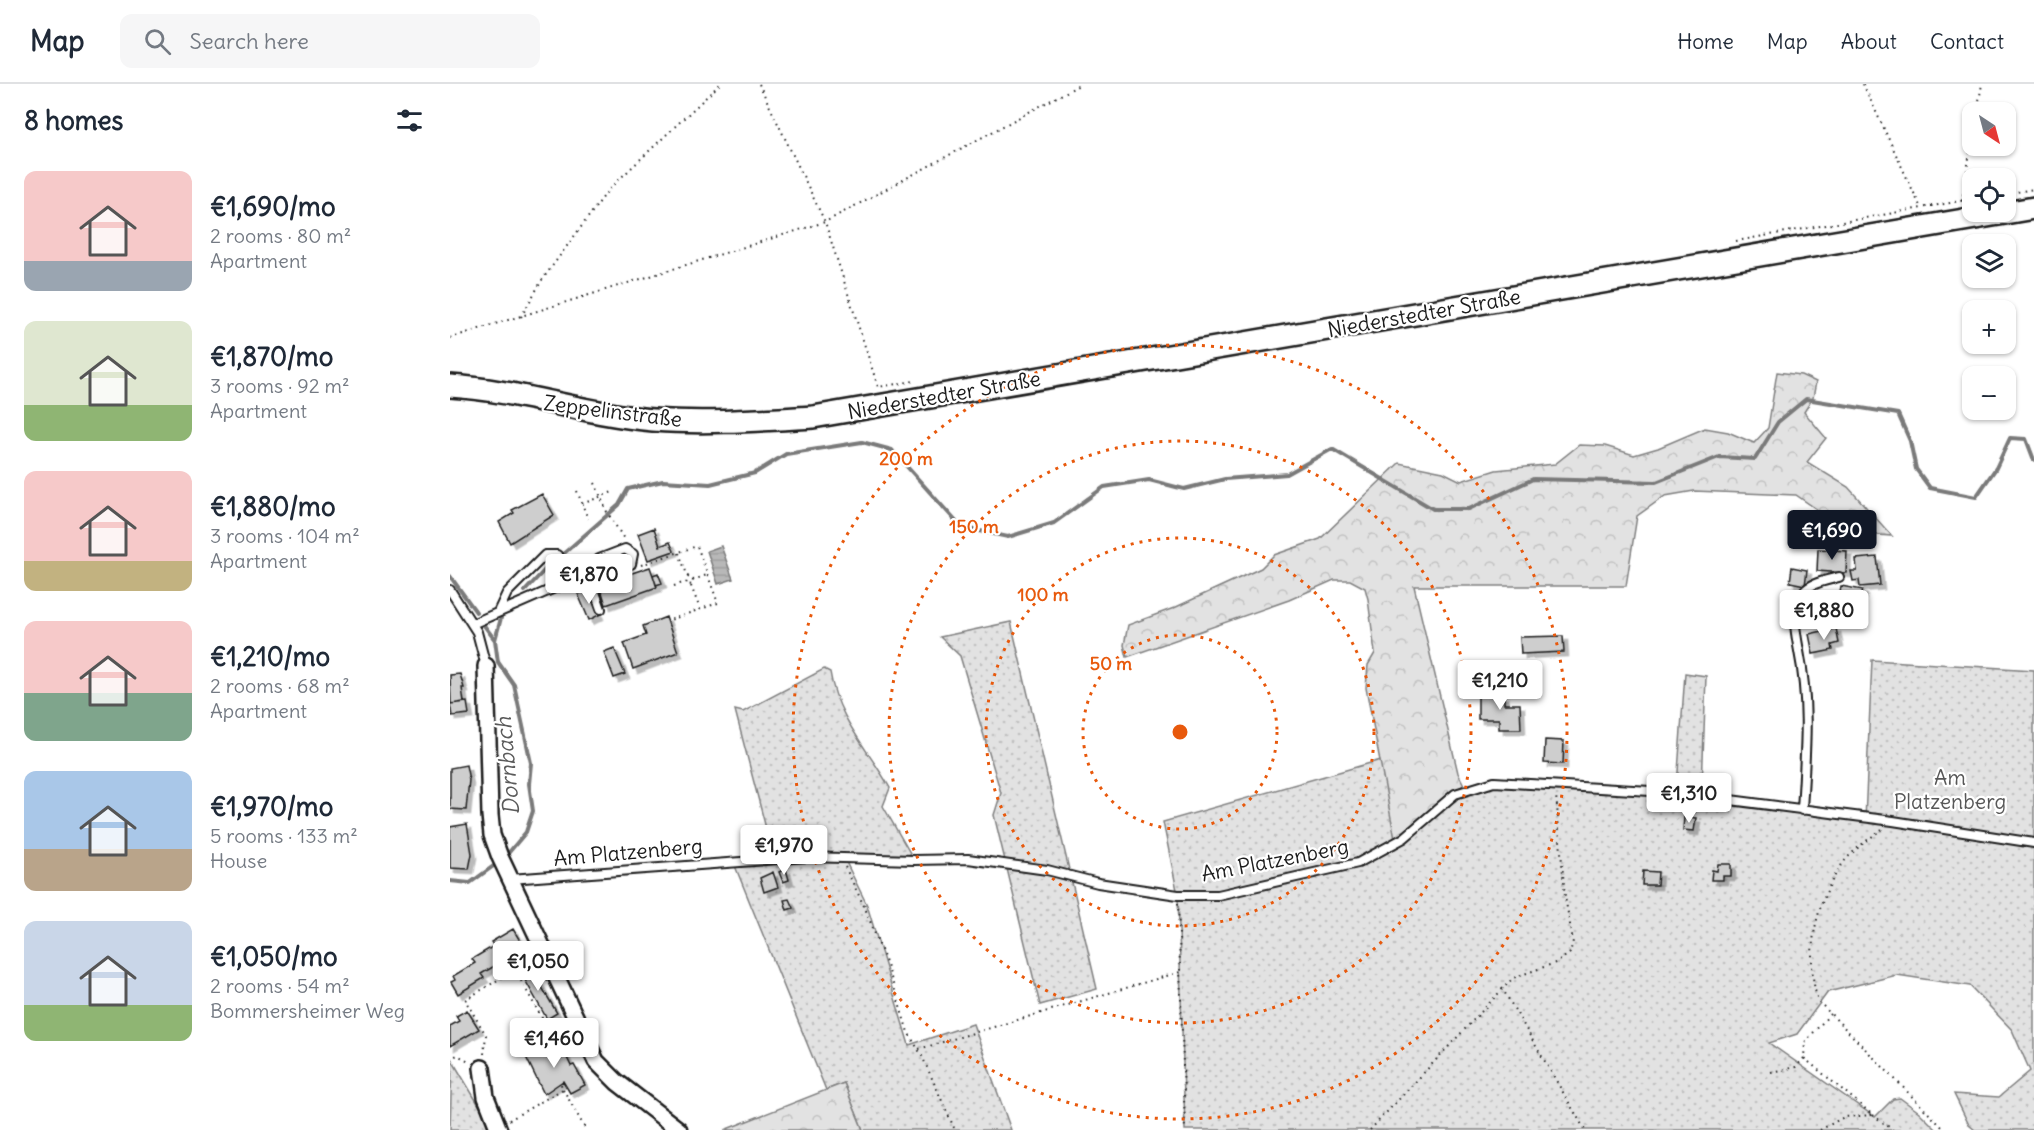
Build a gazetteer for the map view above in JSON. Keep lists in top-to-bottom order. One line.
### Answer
{"streets":{"main road":["Niederstedter Straße","Zeppelinstraße"],"lane":["Am Platzenberg"]},"crossings":[["Niederstedter Straße","Zeppelinstraße"]],"water":["Dornbach"],"parks":["Am Platzenberg"],"north":"bottom right","page":{"header":"Map","search":"Search here","nav":["Home","Map","About","Contact"],"heading":"8 homes","map_buttons":["+","−"],"list":[{"name":"€1,690/mo","note":"2 rooms · 80 m² · Apartment"},{"name":"€1,870/mo","note":"3 rooms · 92 m² · Apartment"},{"name":"€1,880/mo","note":"3 rooms · 104 m² · Apartment"},{"name":"€1,210/mo","note":"2 rooms · 68 m² · Apartment"},{"name":"€1,970/mo","note":"5 rooms · 133 m² · House"},{"name":"€1,050/mo","note":"2 rooms · 54 m² · Bommersheimer Weg"}],"price":["€1,690","€1,870","€1,880","€1,210","€1,310","€1,970","€1,050","€1,460"]},"rings":["200 m","150 m","100 m","50 m"]}
